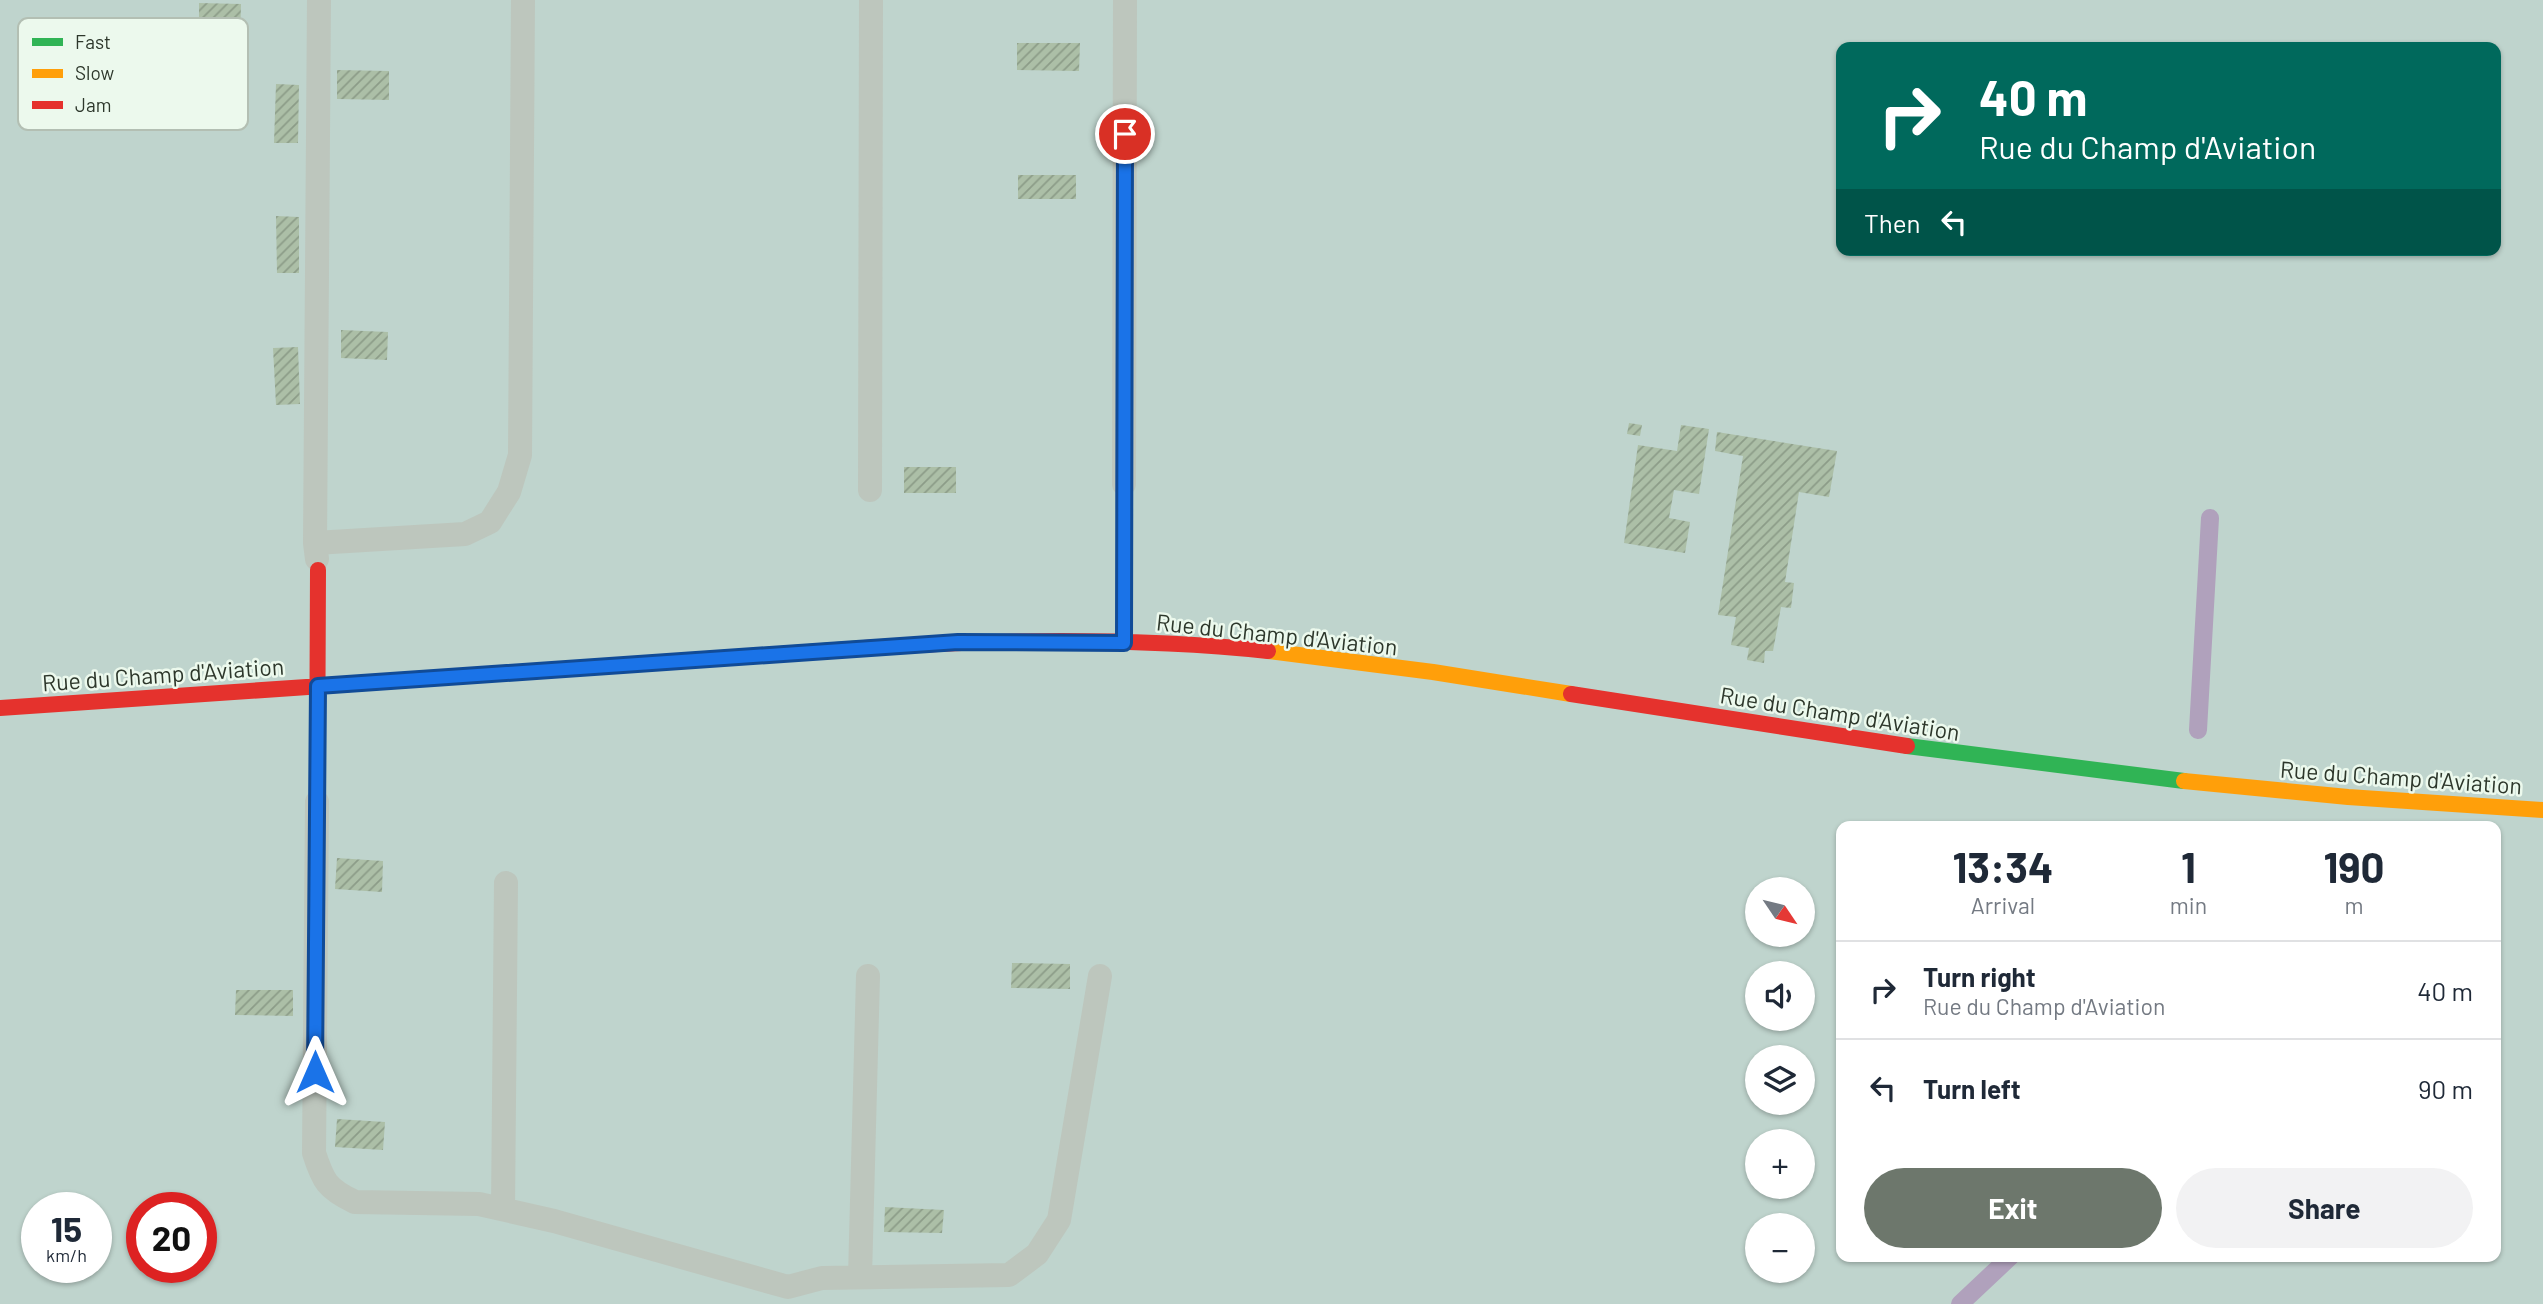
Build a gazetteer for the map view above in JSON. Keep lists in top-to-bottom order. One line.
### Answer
{"streets":{"street":["Rue du Champ d'Aviation"]},"legend":["Fast","Slow","Jam"],"north":"bottom right","page":{"turn":["40 m","Rue du Champ d'Aviation"],"then":"Then","eta":["13:34","Arrival","1","min","190","m"],"map_buttons":["+","−"],"list":[{"name":"Turn right","note":"Rue du Champ d'Aviation","value":"40 m"},{"name":"Turn left","value":"90 m"}],"buttons":["Exit","Share"],"speed":"15 km/h","limit":"20"}}
